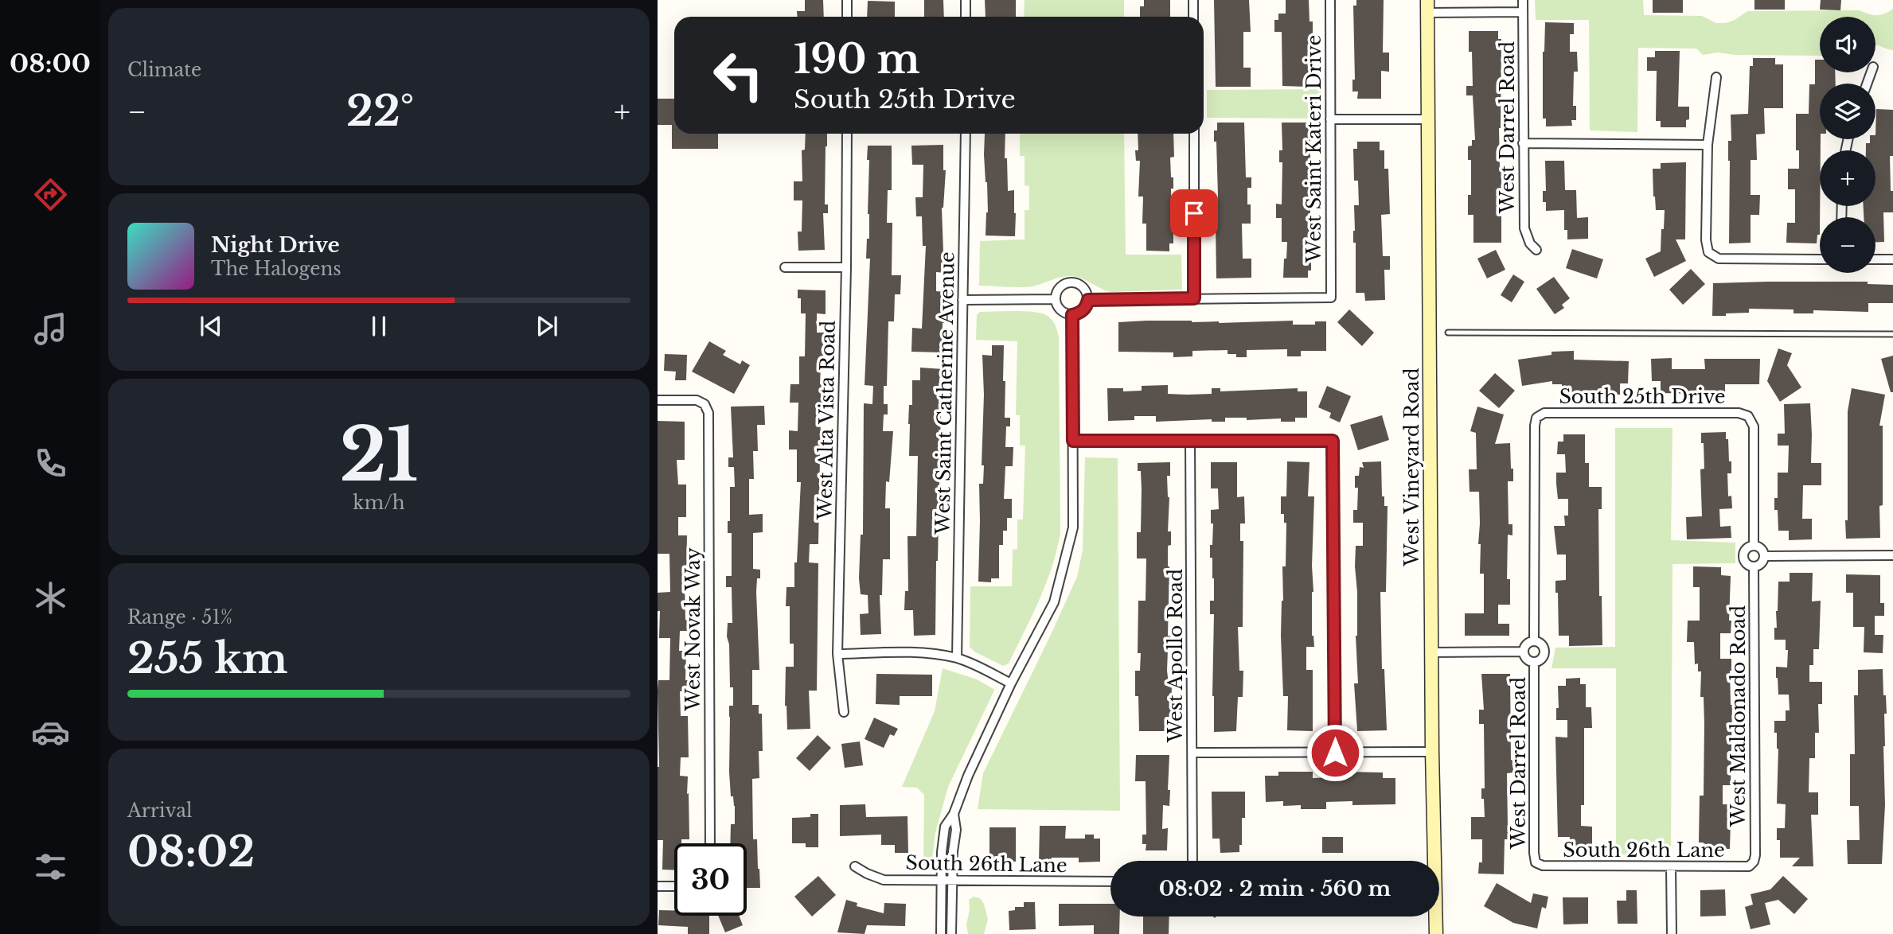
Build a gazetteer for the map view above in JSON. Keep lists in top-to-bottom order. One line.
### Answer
{"streets":{"street":["West Darrel Road","West Saint Kateri Drive","West Saint Catherine Avenue","South 25th Drive","West Alta Vista Road","West Vineyard Road","West Novak Way","West Apollo Road","West Maldonado Road","South 26th Lane"]},"crossings":[["West Darrel Road","South 25th Drive"],["West Darrel Road","South 26th Lane"],["South 25th Drive","West Maldonado Road"],["West Maldonado Road","South 26th Lane"]],"page":{"tabs":"08:00","tile":["Climate",["21","km/h"],["Range · 51%","255 km"],["Arrival","08:02"]],"map_buttons":["+","−"],"turn":["190 m","South 25th Drive"],"heat":["−","22°","+"],"song":["Night Drive","The Halogens"],"limit":"30","trip":"08:02 · 2 min · 560 m"}}
